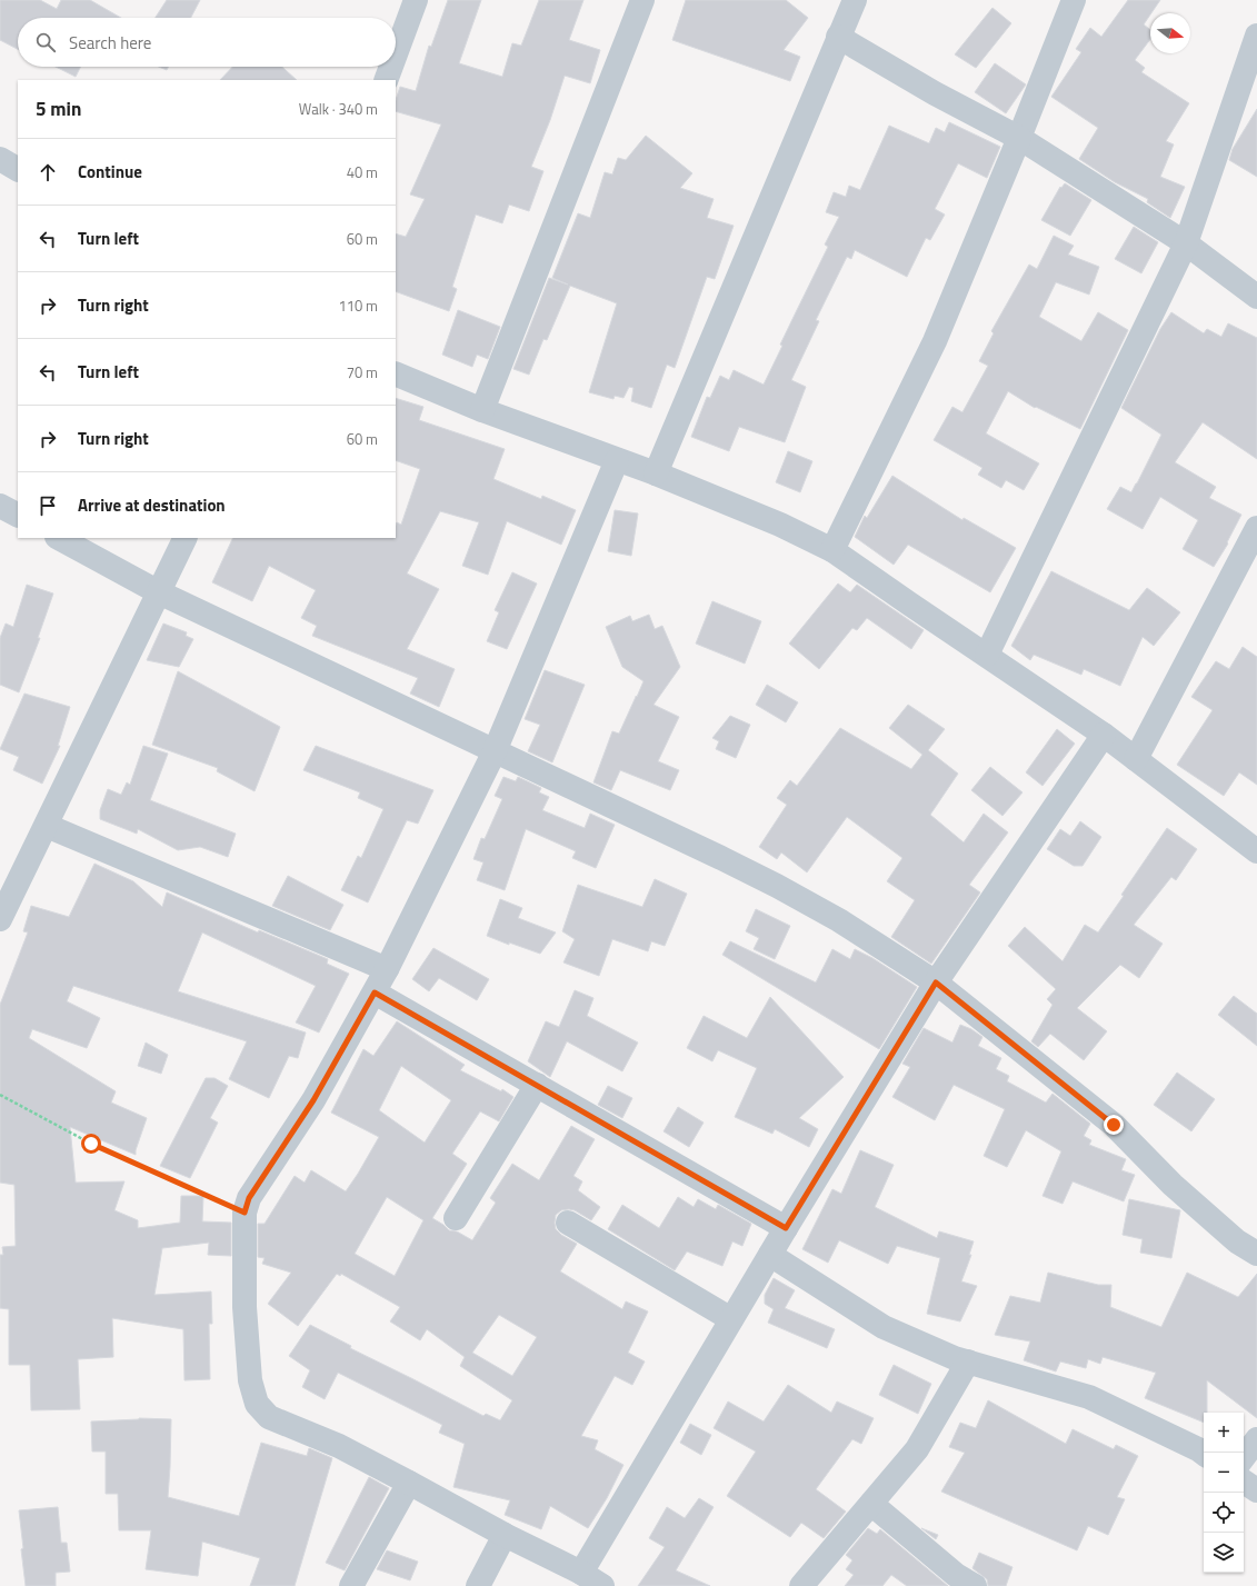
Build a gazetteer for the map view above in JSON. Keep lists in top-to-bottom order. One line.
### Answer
{"north":"right","page":{"search":"Search here","heading":["5 min","Walk · 340 m"],"list":[["Continue","40 m"],["Turn left","60 m"],["Turn right","110 m"],["Turn left","70 m"],["Turn right","60 m"],"Arrive at destination"],"map_buttons":["+","−"]}}
